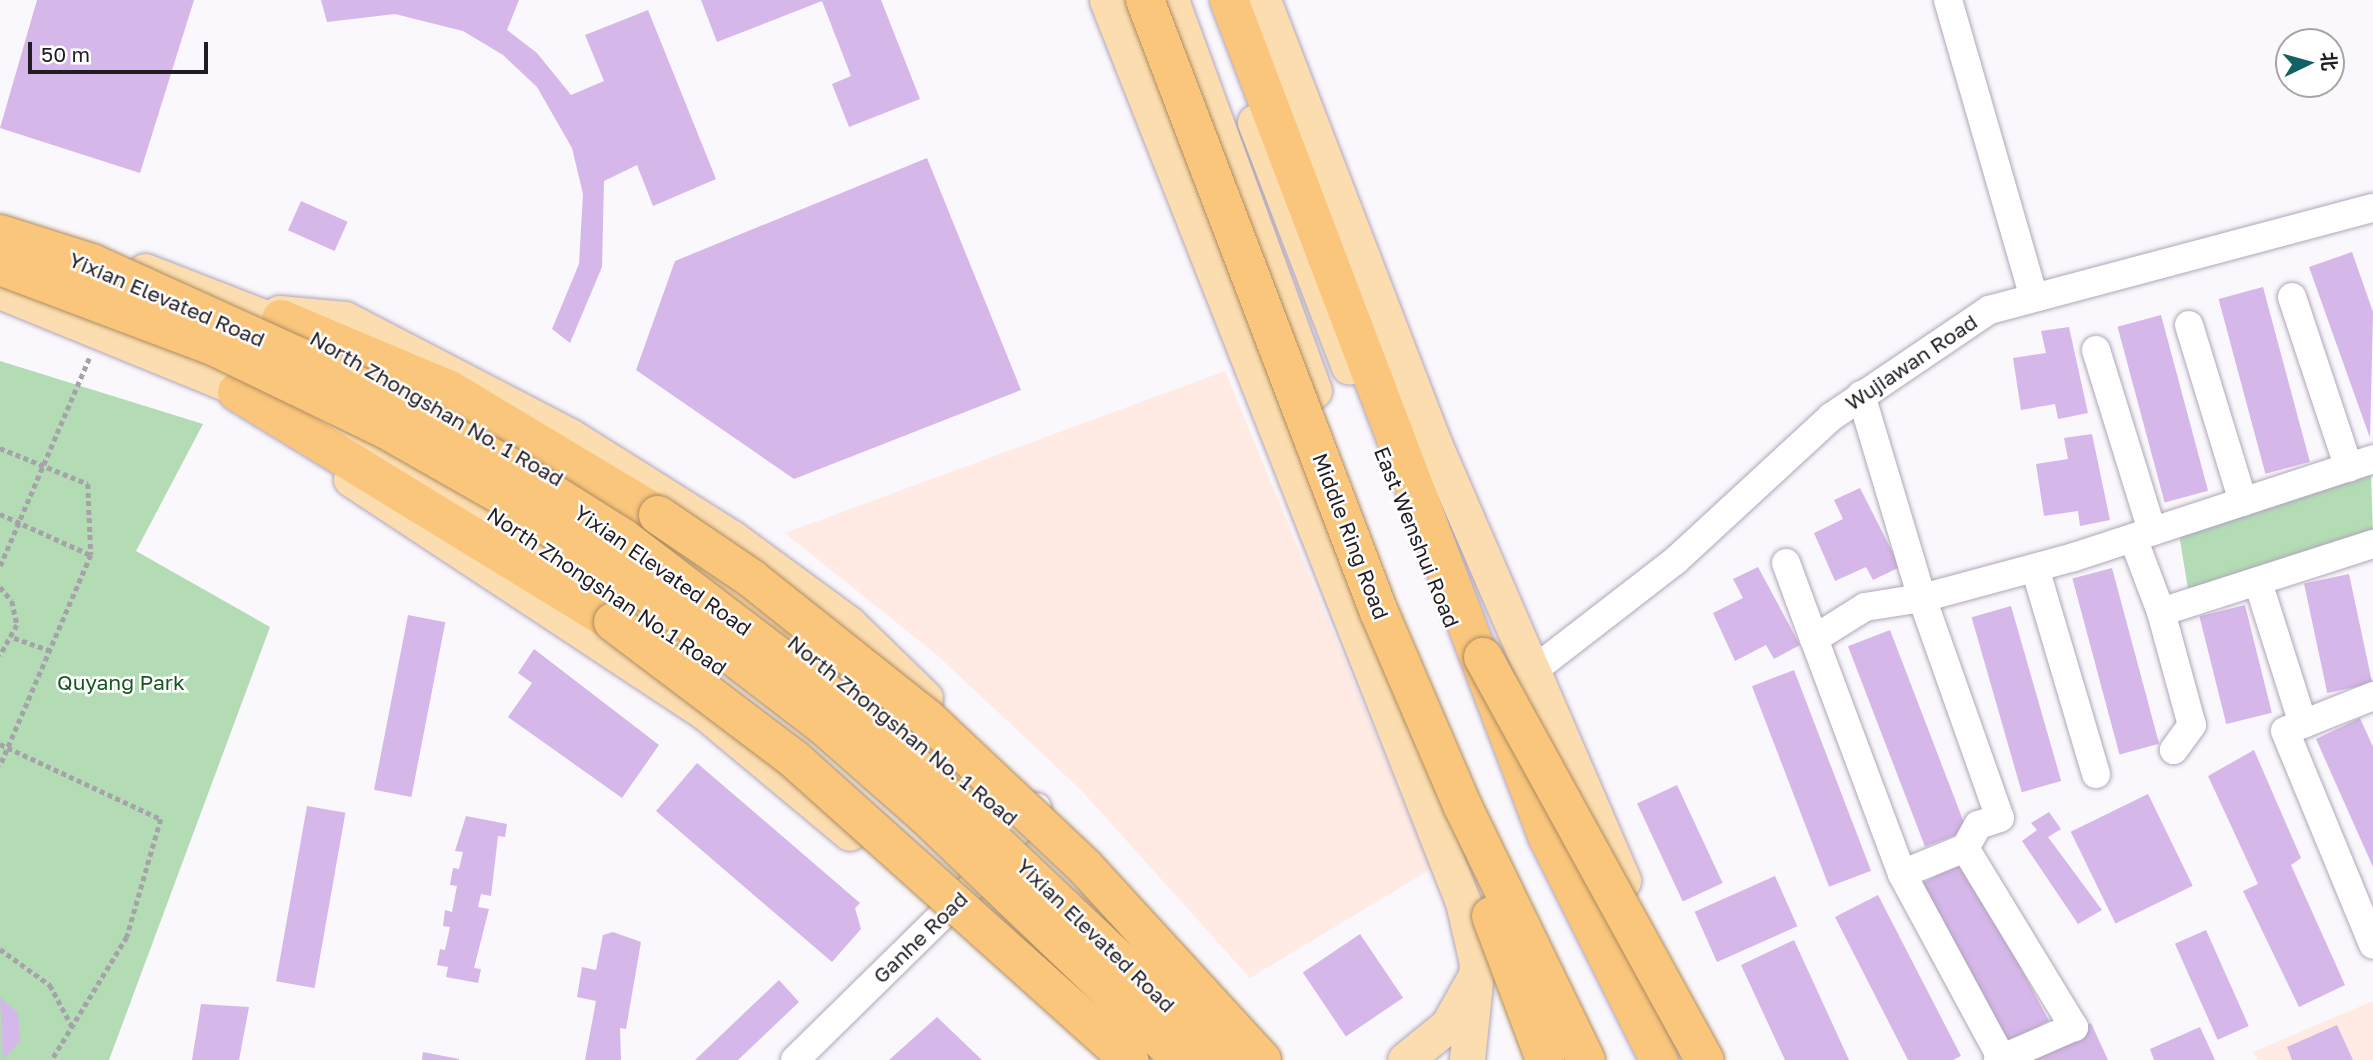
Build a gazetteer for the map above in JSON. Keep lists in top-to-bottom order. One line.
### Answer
{"streets":{"highway":["Yixian Elevated Road","Middle Ring Road"],"main road":["North Zhongshan No. 1 Road","East Wenshui Road","North Zhongshan No.1 Road"],"street":["Wujiawan Road","Ganhe Road"]},"crossings":[["North Zhongshan No. 1 Road","Ganhe Road"],["North Zhongshan No.1 Road","Ganhe Road"]],"parks":["Quyang Park"],"scale_bar":"50 m","north":"right"}
